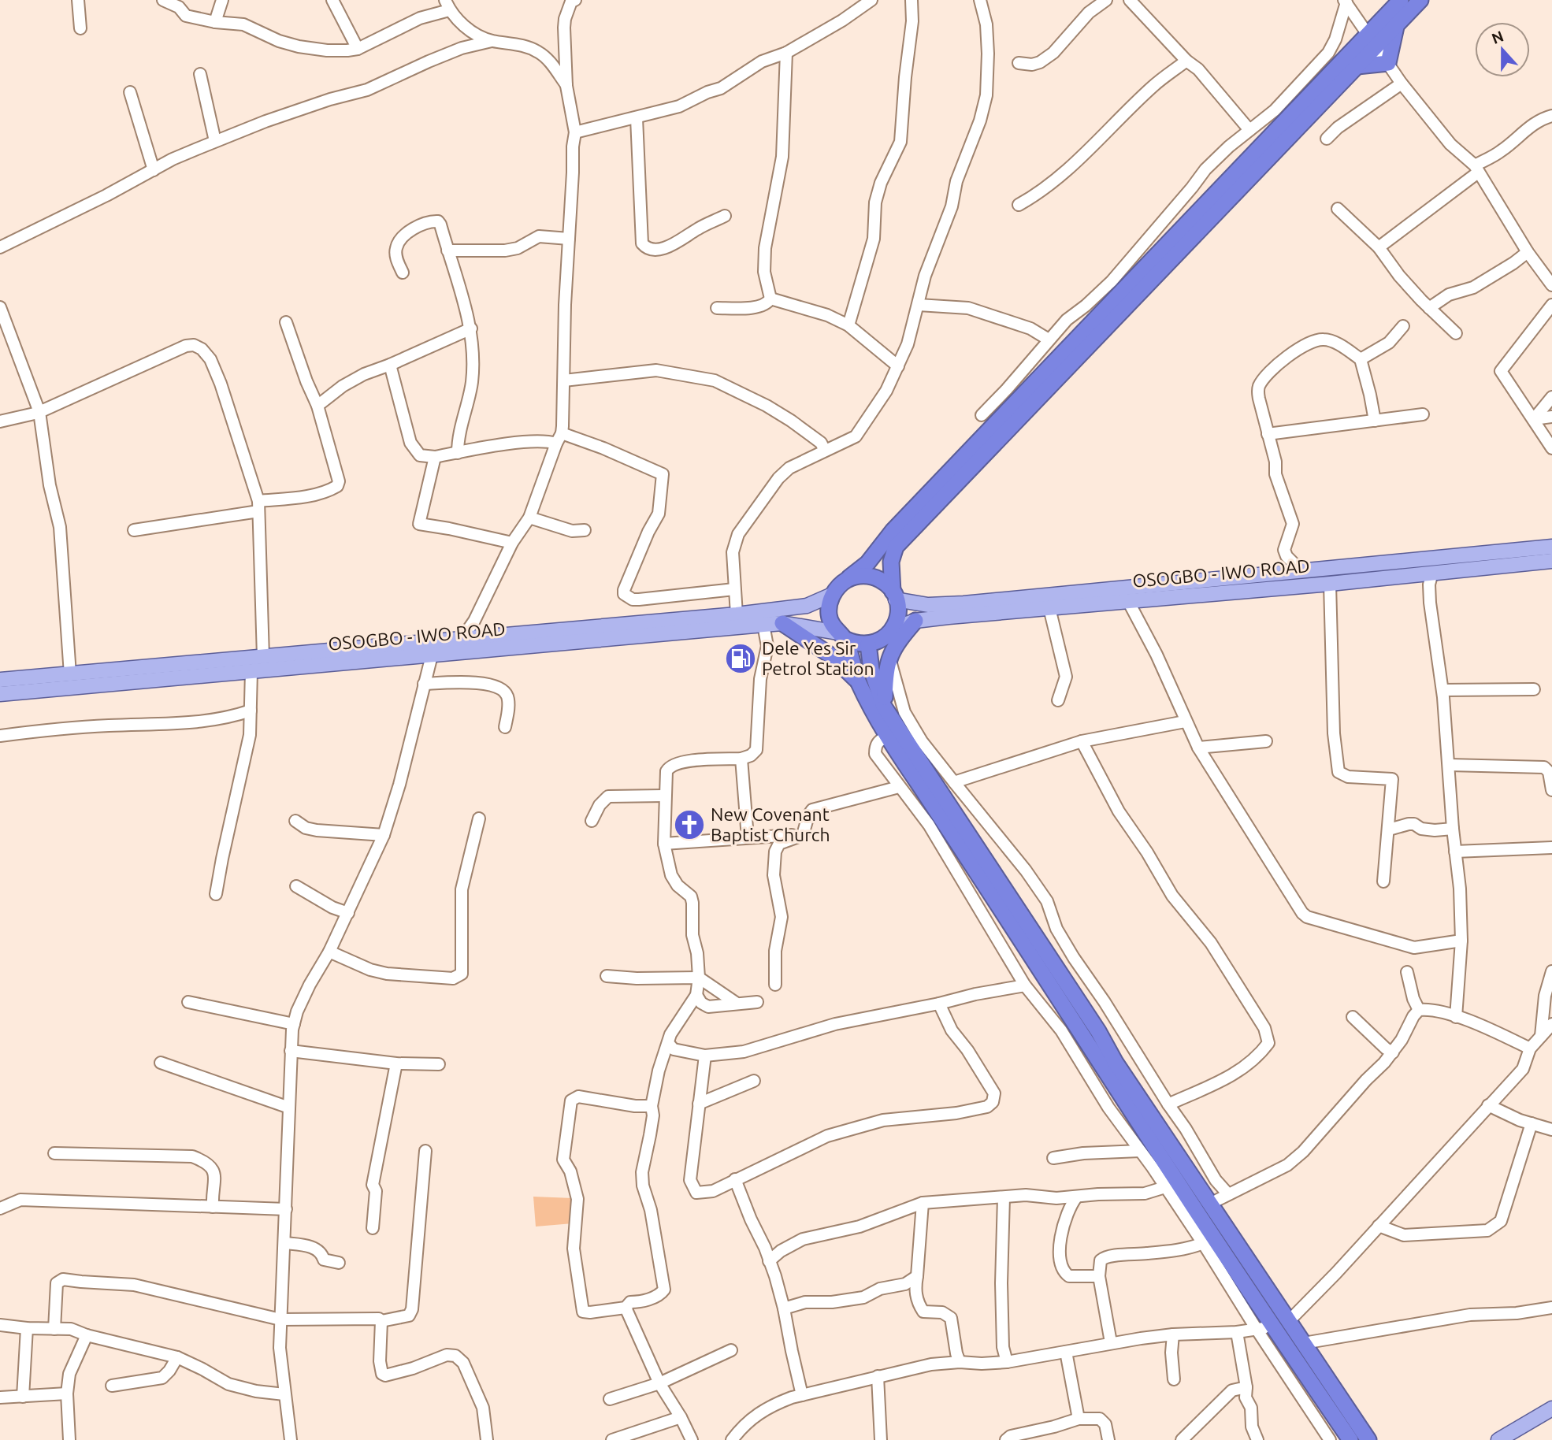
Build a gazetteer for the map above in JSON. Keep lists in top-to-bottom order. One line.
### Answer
{"streets":{"main road":["OSOGBO - IWO ROAD"]},"places":{"fuel station":["Dele Yes Sir Petrol Station"],"church":["New Covenant Baptist Church"]},"north":"top"}
